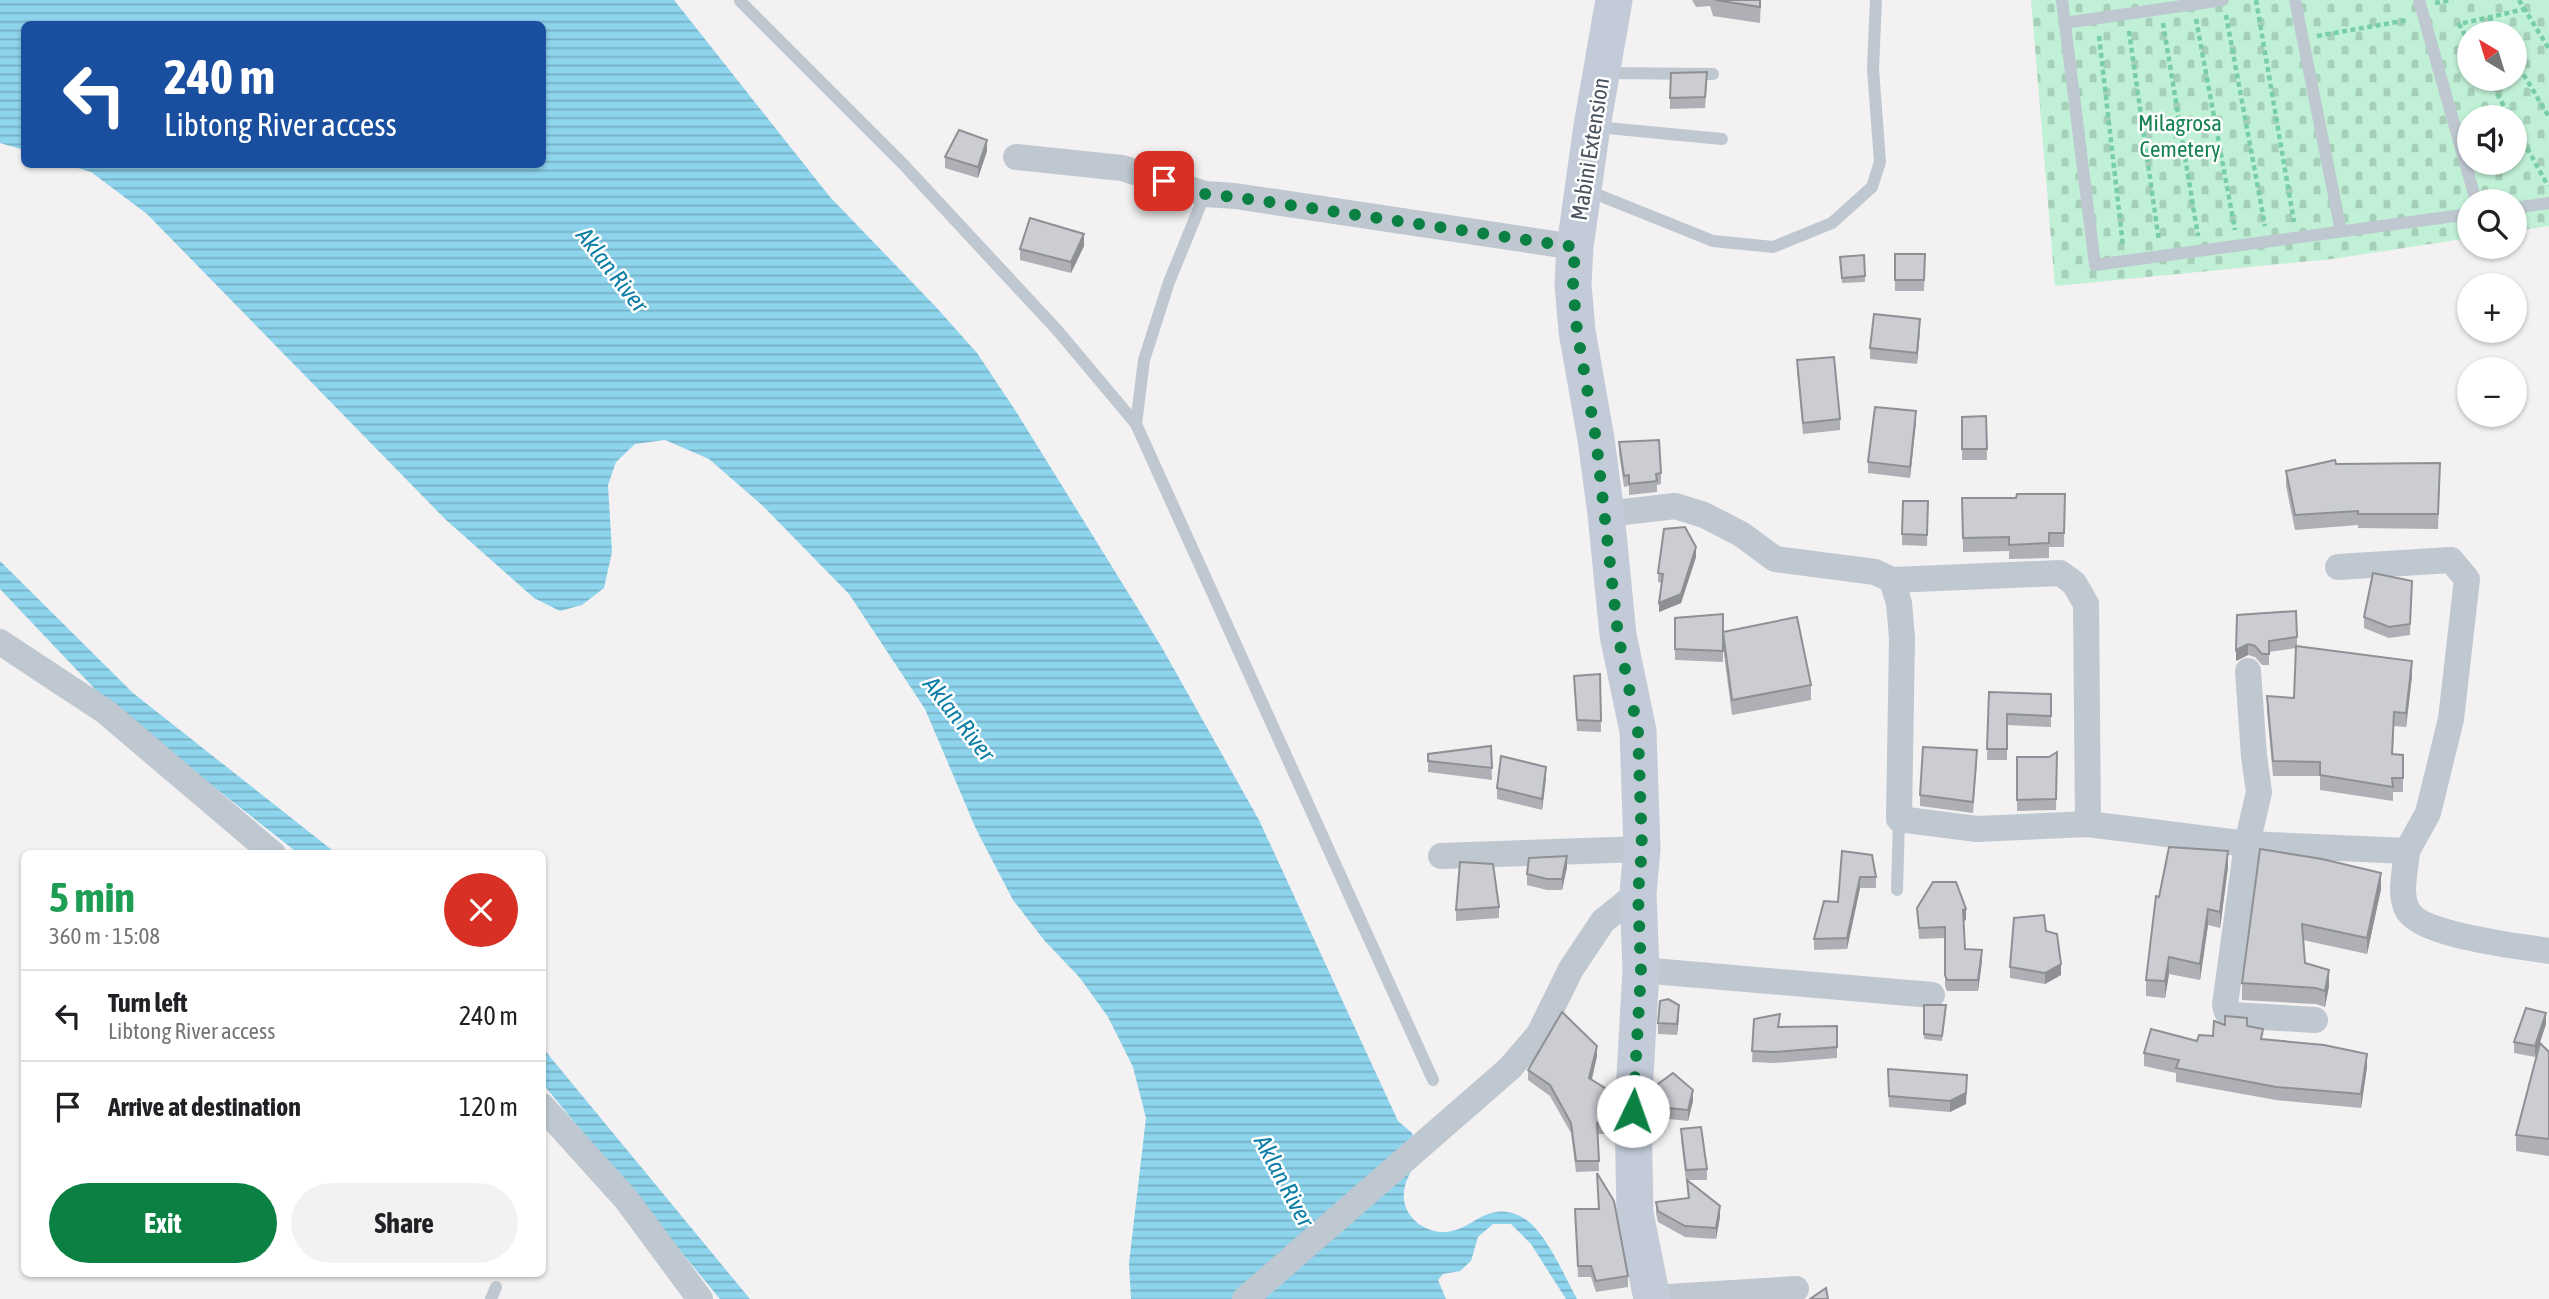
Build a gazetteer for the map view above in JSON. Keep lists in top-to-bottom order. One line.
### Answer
{"streets":{"street":["Mabini Extension"]},"water":["Aklan River"],"parks":["Milagrosa Cemetery"],"north":"top left","page":{"map_buttons":["+","−"],"turn":["240 m","Libtong River access"],"heading":["5 min","360 m · 15:08"],"list":[{"name":"Turn left","note":"Libtong River access","value":"240 m"},{"name":"Arrive at destination","value":"120 m"}],"buttons":["Exit","Share"]}}
